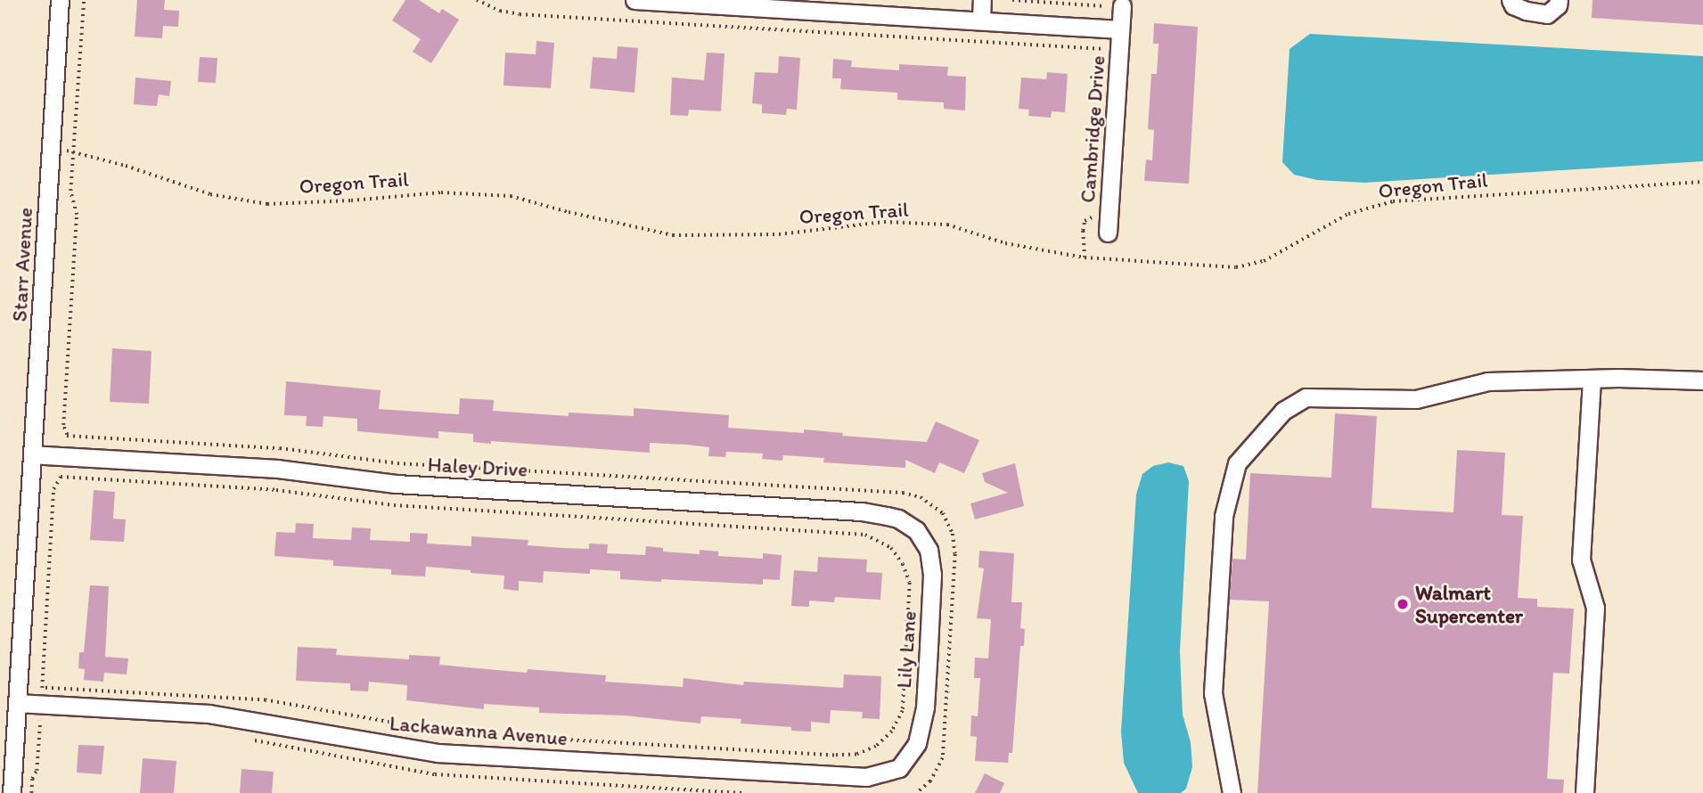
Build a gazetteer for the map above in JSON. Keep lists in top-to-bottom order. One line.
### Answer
{"streets":{"street":["Cambridge Drive","Starr Avenue","Haley Drive","Lily Lane","Lackawanna Avenue"],"path":["Oregon Trail"]},"crossings":[["Starr Avenue","Haley Drive"],["Starr Avenue","Lackawanna Avenue"],["Haley Drive","Lily Lane"],["Lily Lane","Lackawanna Avenue"]],"places":["Walmart Supercenter"]}
